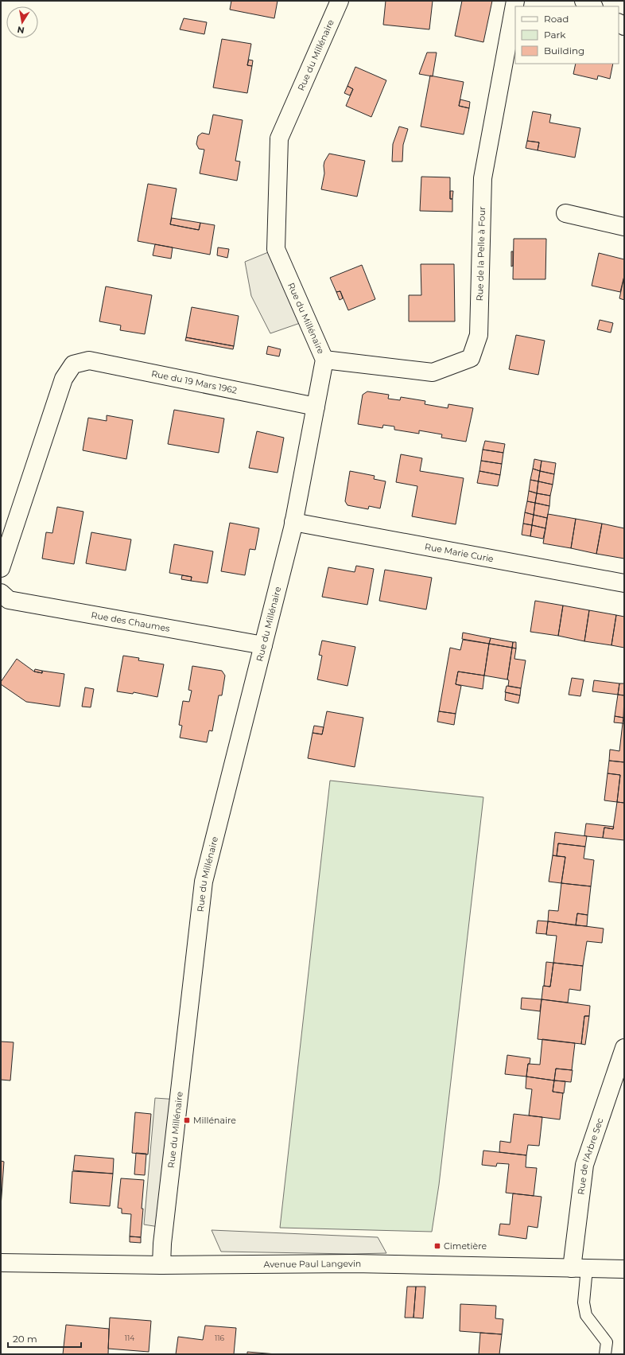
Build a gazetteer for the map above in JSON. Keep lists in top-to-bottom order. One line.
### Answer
{"streets":{"street":["Rue du Millénaire","Rue de la Pelle à Four","Rue du 19 Mars 1962","Rue Marie Curie","Rue des Chaumes","Rue de l'Arbre Sec","Avenue Paul Langevin"]},"crossings":[["Rue du Millénaire","Rue de la Pelle à Four"],["Rue du Millénaire","Rue du 19 Mars 1962"],["Rue du Millénaire","Rue Marie Curie"],["Rue du Millénaire","Rue des Chaumes"],["Rue du Millénaire","Avenue Paul Langevin"],["Rue de l'Arbre Sec","Avenue Paul Langevin"]],"places":{"transit":["Millénaire","Cimetière"]},"house_numbers":["114","116"],"legend":["Road","Park","Building"],"scale_bar":"20 m","north":"bottom"}
